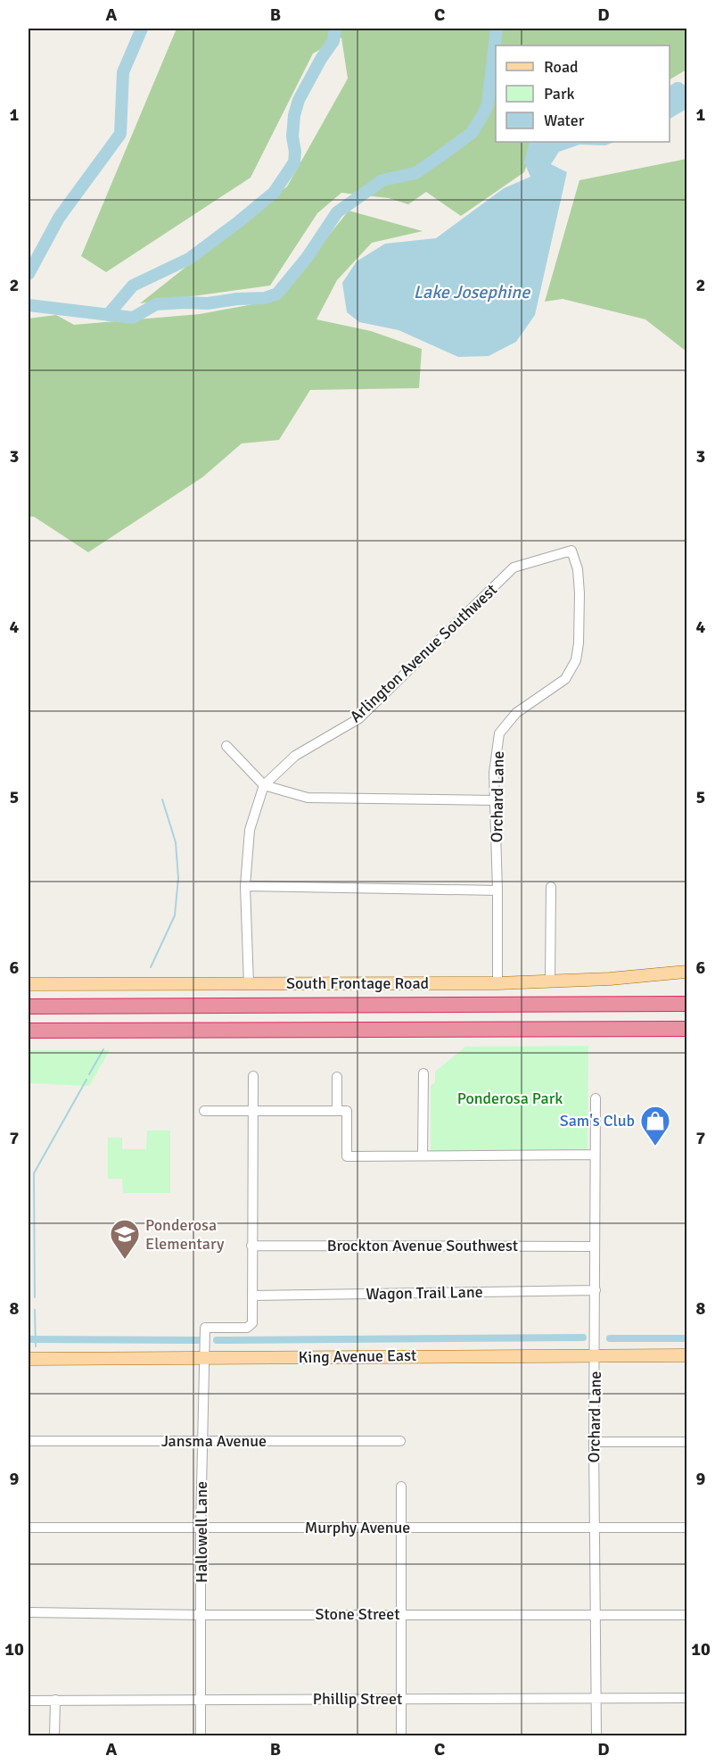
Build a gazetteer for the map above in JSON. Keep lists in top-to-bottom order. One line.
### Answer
{"streets":{"main road":["South Frontage Road","King Avenue East"],"street":["Arlington Avenue Southwest","Orchard Lane","Brockton Avenue Southwest","Wagon Trail Lane","Jansma Avenue","Murphy Avenue","Hallowell Lane","Stone Street","Phillip Street"]},"crossings":[["Arlington Avenue Southwest","Orchard Lane"],["Arlington Avenue Southwest","South Frontage Road"],["Orchard Lane","South Frontage Road"],["Orchard Lane","Brockton Avenue Southwest"],["Orchard Lane","Wagon Trail Lane"],["Orchard Lane","King Avenue East"],["Orchard Lane","Murphy Avenue"],["Orchard Lane","Stone Street"],["Orchard Lane","Phillip Street"],["Wagon Trail Lane","Hallowell Lane"],["King Avenue East","Hallowell Lane"],["Jansma Avenue","Hallowell Lane"],["Murphy Avenue","Hallowell Lane"],["Hallowell Lane","Stone Street"],["Hallowell Lane","Phillip Street"]],"water":["Lake Josephine"],"parks":["Ponderosa Park"],"places":{"shop":["Sam's Club"],"school or university":["Ponderosa Elementary"]},"legend":["Road","Park","Water"],"grid":{"columns":["A","B","C","D"],"rows":["1","2","3","4","5","6","7","8","9","10"]}}
